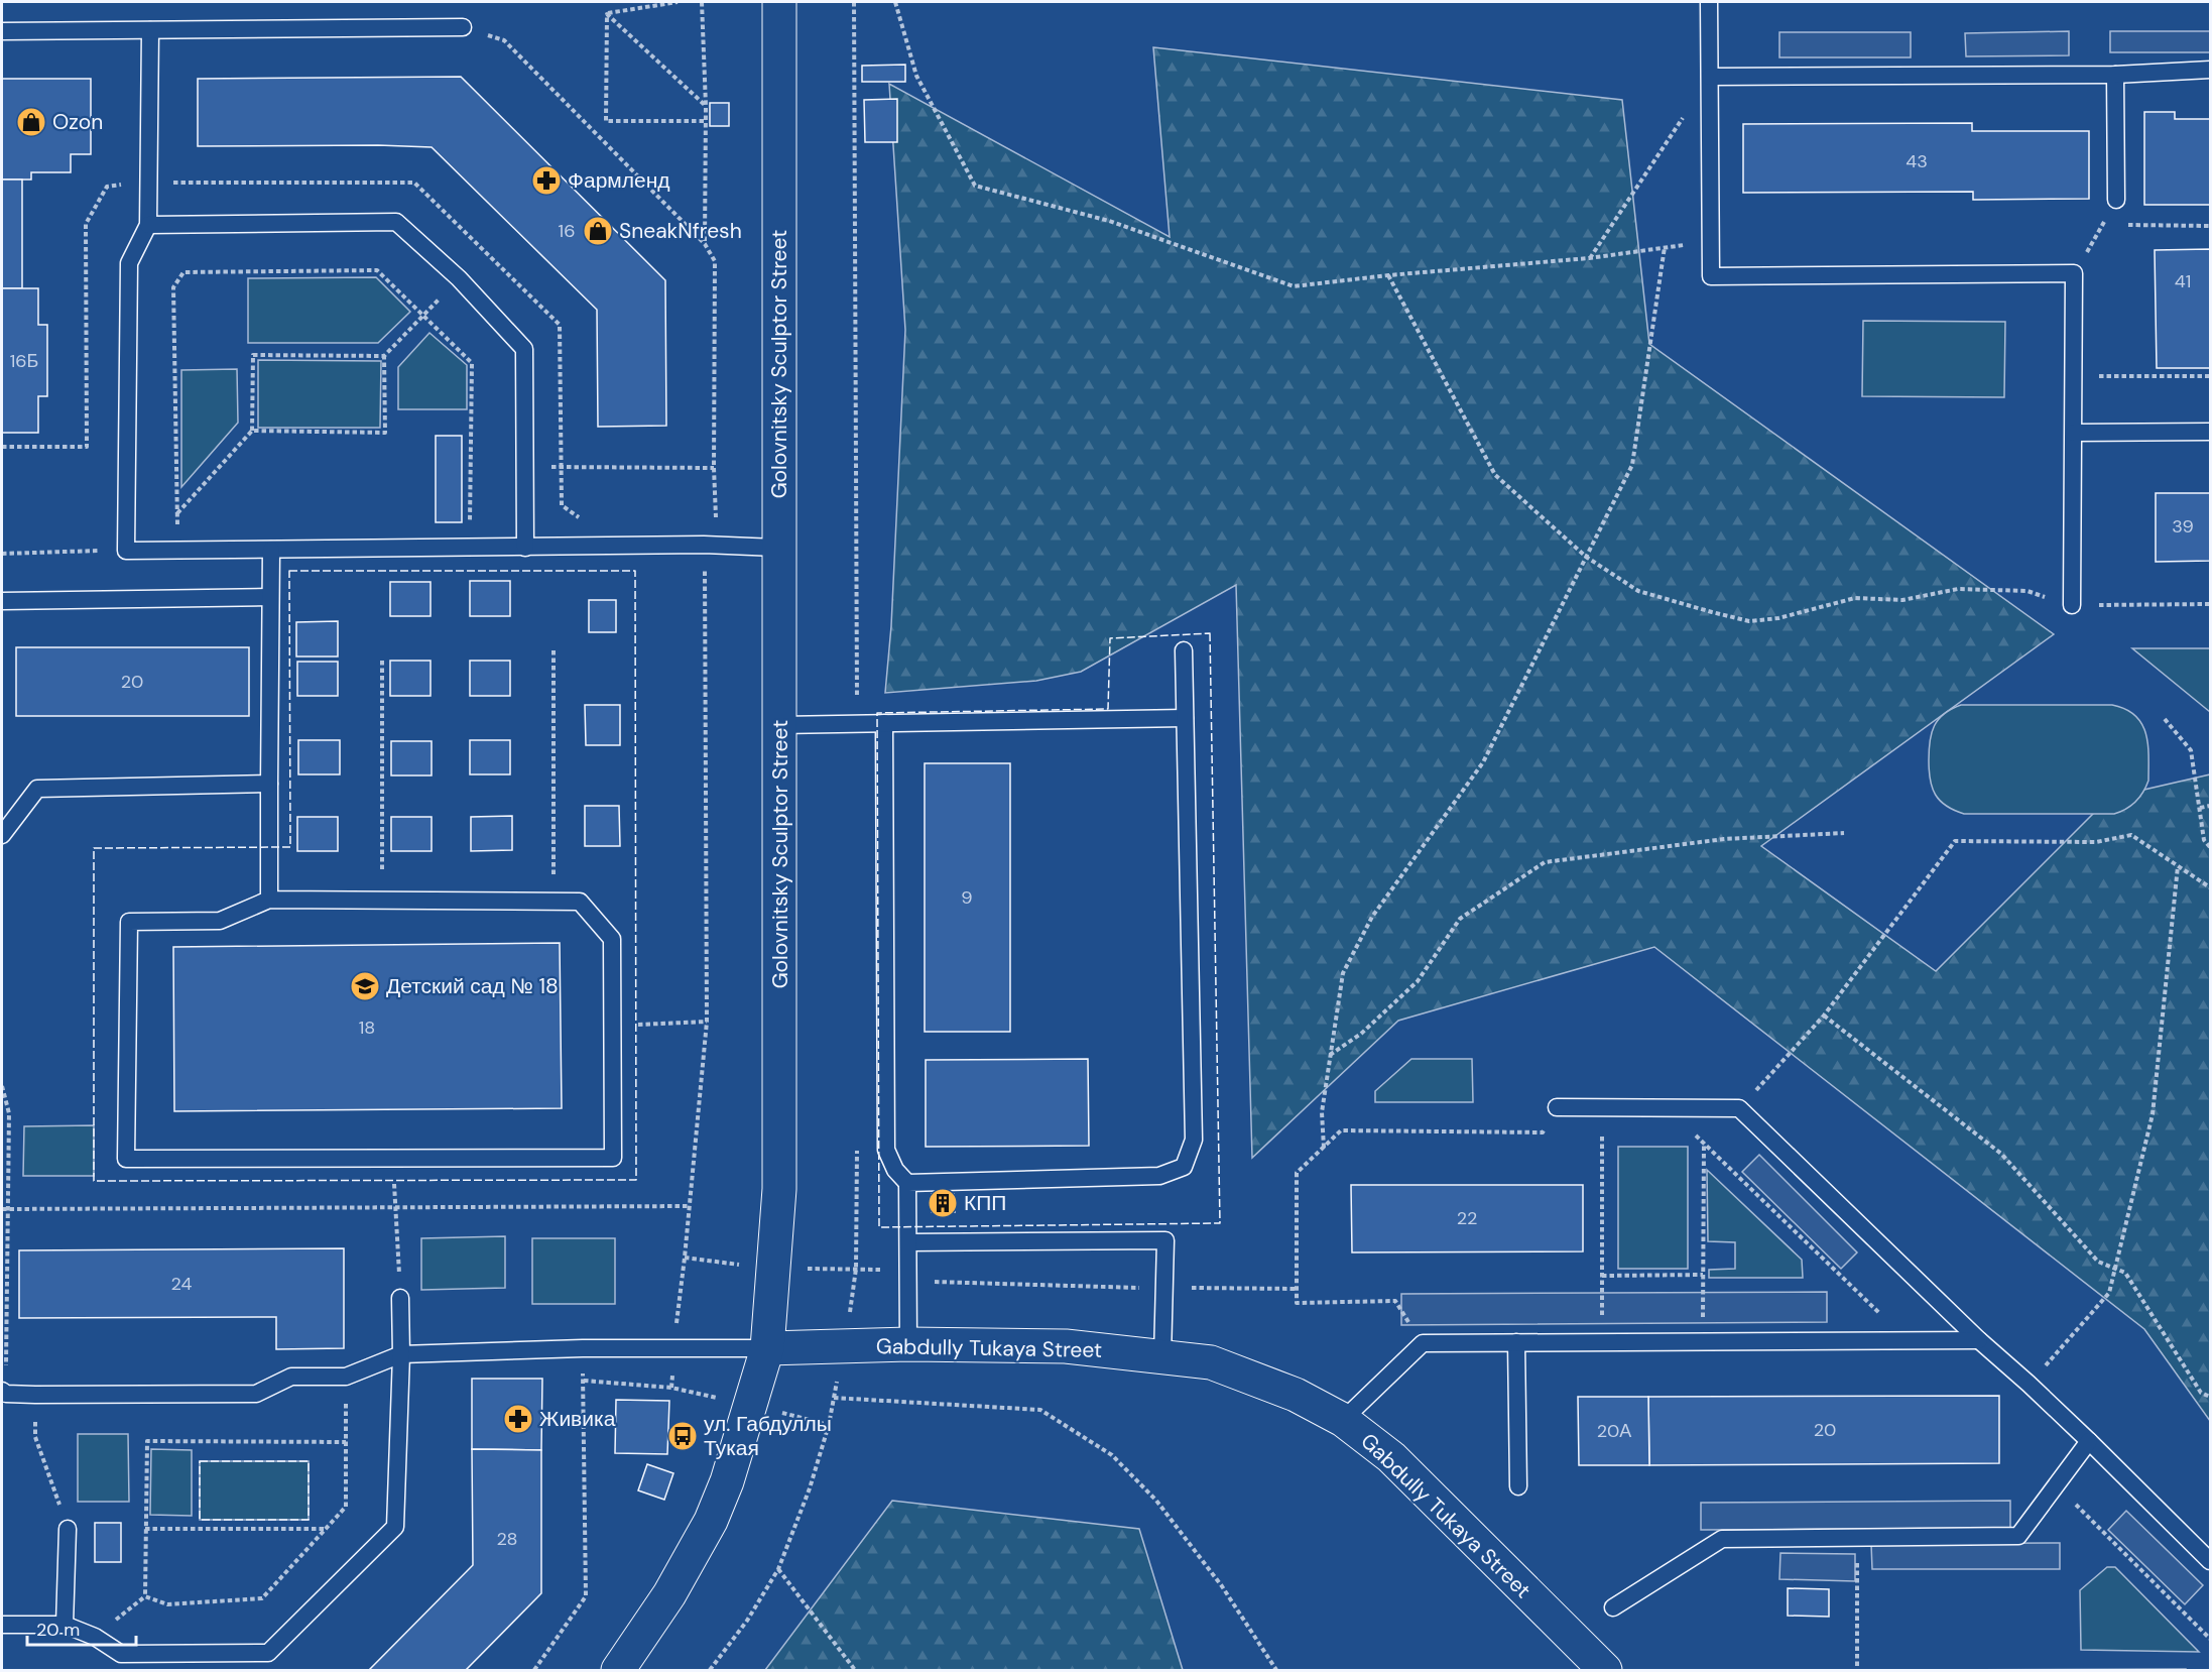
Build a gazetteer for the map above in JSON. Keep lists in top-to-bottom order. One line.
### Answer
{"streets":{"street":["Golovnitsky Sculptor Street","Gabdully Tukaya Street"]},"crossings":[["Golovnitsky Sculptor Street","Gabdully Tukaya Street"]],"places":{"shop":["Ozon","SneakNfresh"],"pharmacy":["Фармленд","Живика"],"school or university":["Детский сад № 18"],"building":["КПП"],"bus stop":["ул. Габдуллы Тукая"]},"house_numbers":["43","16","41","16Б","39","20","9","18","22","24","20","20А","28"],"scale_bar":"20 m"}
